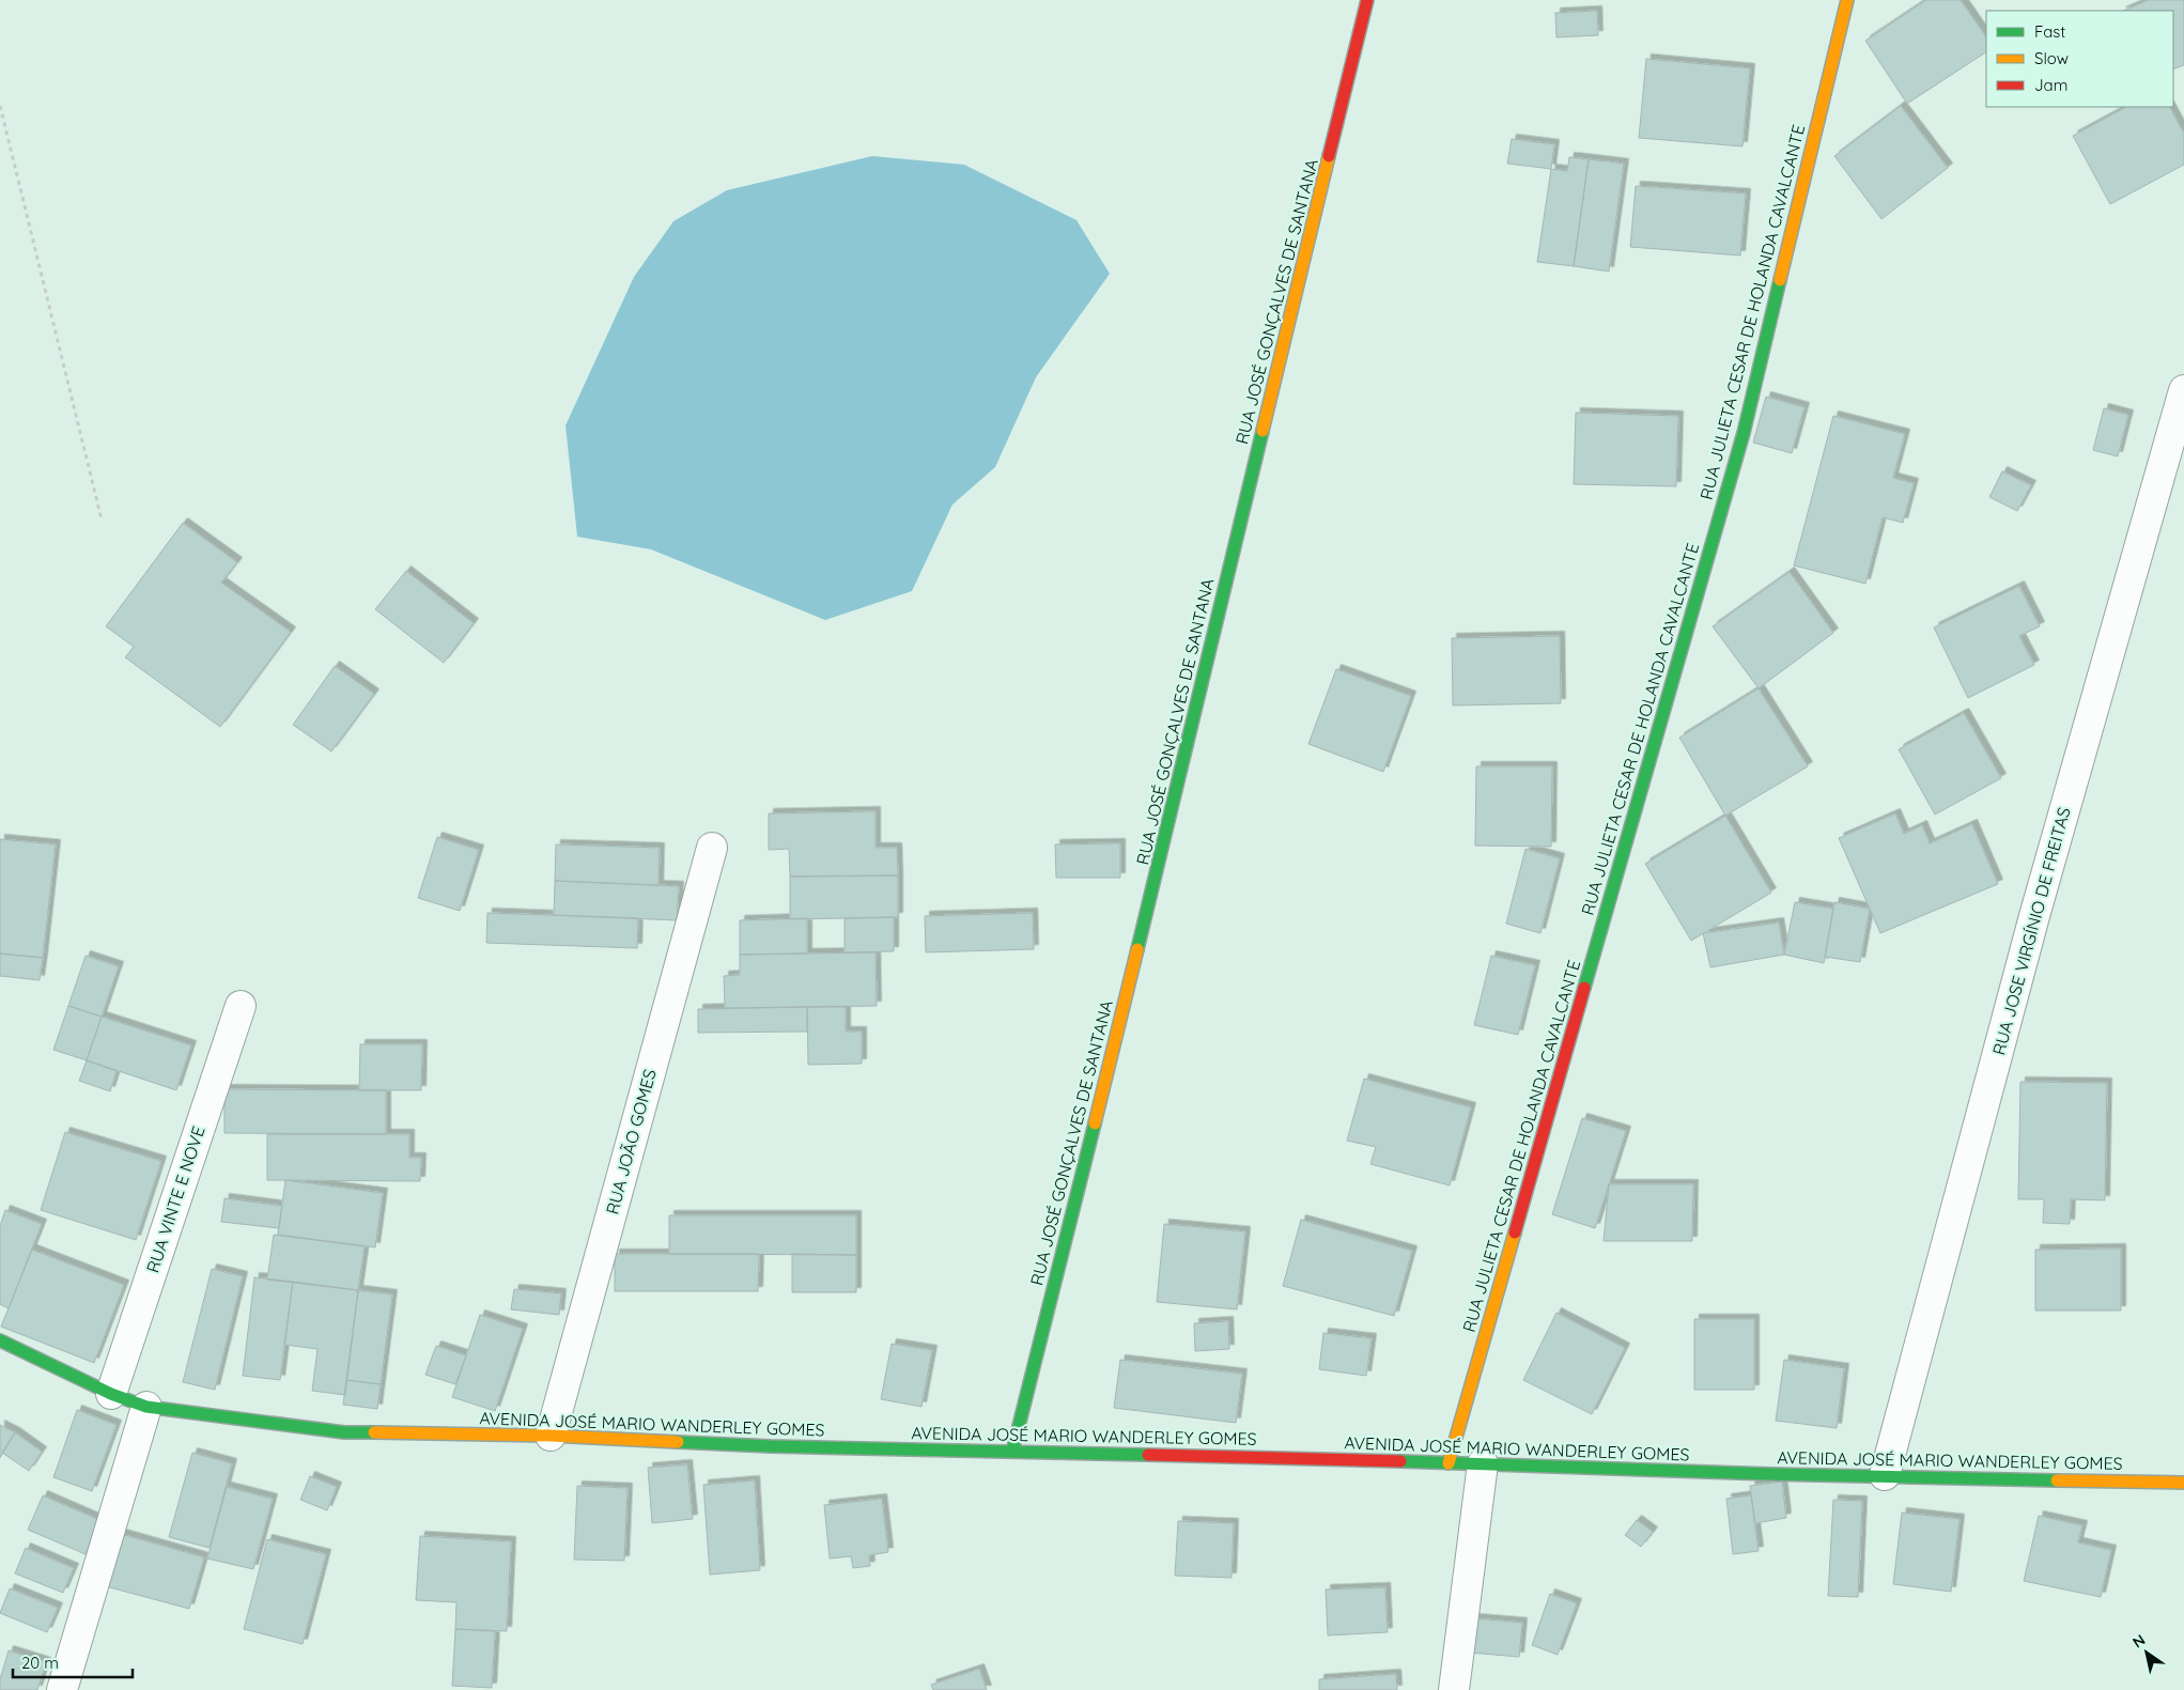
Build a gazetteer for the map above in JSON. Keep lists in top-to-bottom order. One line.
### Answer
{"streets":{"street":["RUA JOSÉ GONÇALVES DE SANTANA","RUA JULIETA CESAR DE HOLANDA CAVALCANTE","RUA JOSE VIRGÍNIO DE FREITAS","RUA JOÃO GOMES","RUA VINTE E NOVE","AVENIDA JOSÉ MARIO WANDERLEY GOMES"]},"crossings":[["RUA JOSÉ GONÇALVES DE SANTANA","AVENIDA JOSÉ MARIO WANDERLEY GOMES"],["RUA JULIETA CESAR DE HOLANDA CAVALCANTE","AVENIDA JOSÉ MARIO WANDERLEY GOMES"],["RUA JOSE VIRGÍNIO DE FREITAS","AVENIDA JOSÉ MARIO WANDERLEY GOMES"],["RUA JOÃO GOMES","AVENIDA JOSÉ MARIO WANDERLEY GOMES"],["RUA VINTE E NOVE","AVENIDA JOSÉ MARIO WANDERLEY GOMES"]],"legend":["Fast","Slow","Jam"],"scale_bar":"20 m","north":"top left"}
